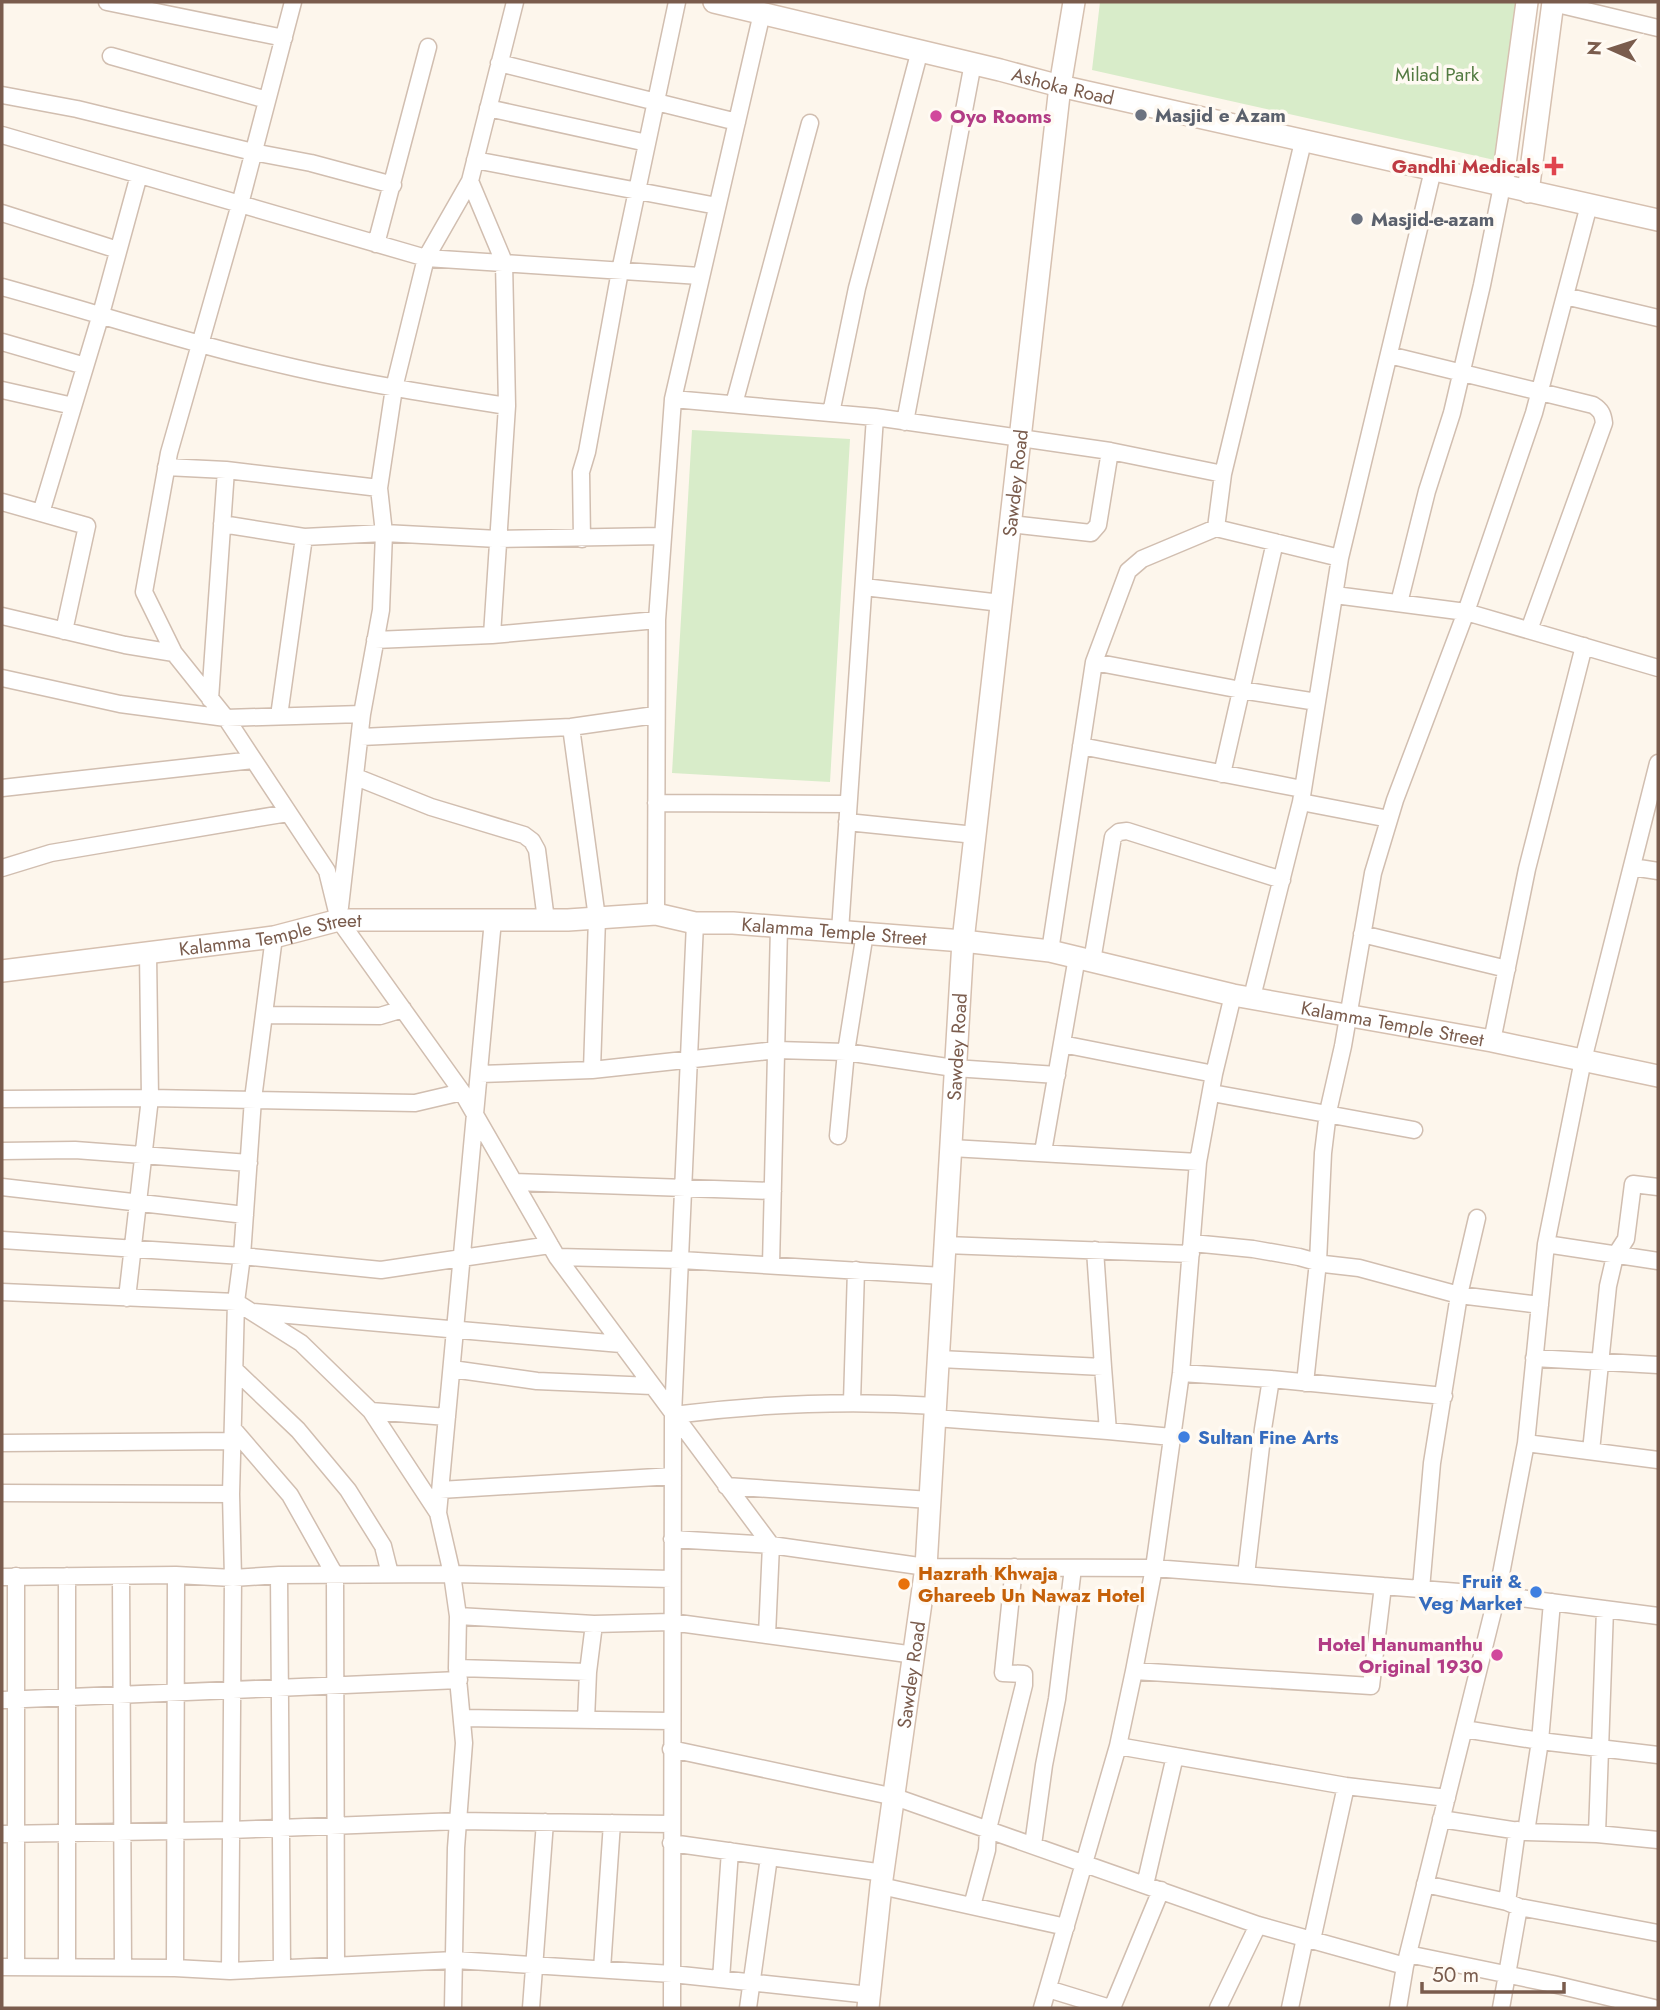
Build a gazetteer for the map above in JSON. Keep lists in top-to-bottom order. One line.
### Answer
{"streets":{"street":["Ashoka Road","Sawdey Road","Kalamma Temple Street"]},"crossings":[["Ashoka Road","Sawdey Road"],["Sawdey Road","Kalamma Temple Street"]],"parks":["Milad Park"],"places":{"other":["Masjid e Azam","Oyo Rooms","Masjid-e-azam","Sultan Fine Arts","Hazrath Khwaja Ghareeb Un Nawaz Hotel","Fruit & Veg Market","Hotel Hanumanthu Original 1930"],"health":["Gandhi Medicals"]},"scale_bar":"50 m","north":"left"}
